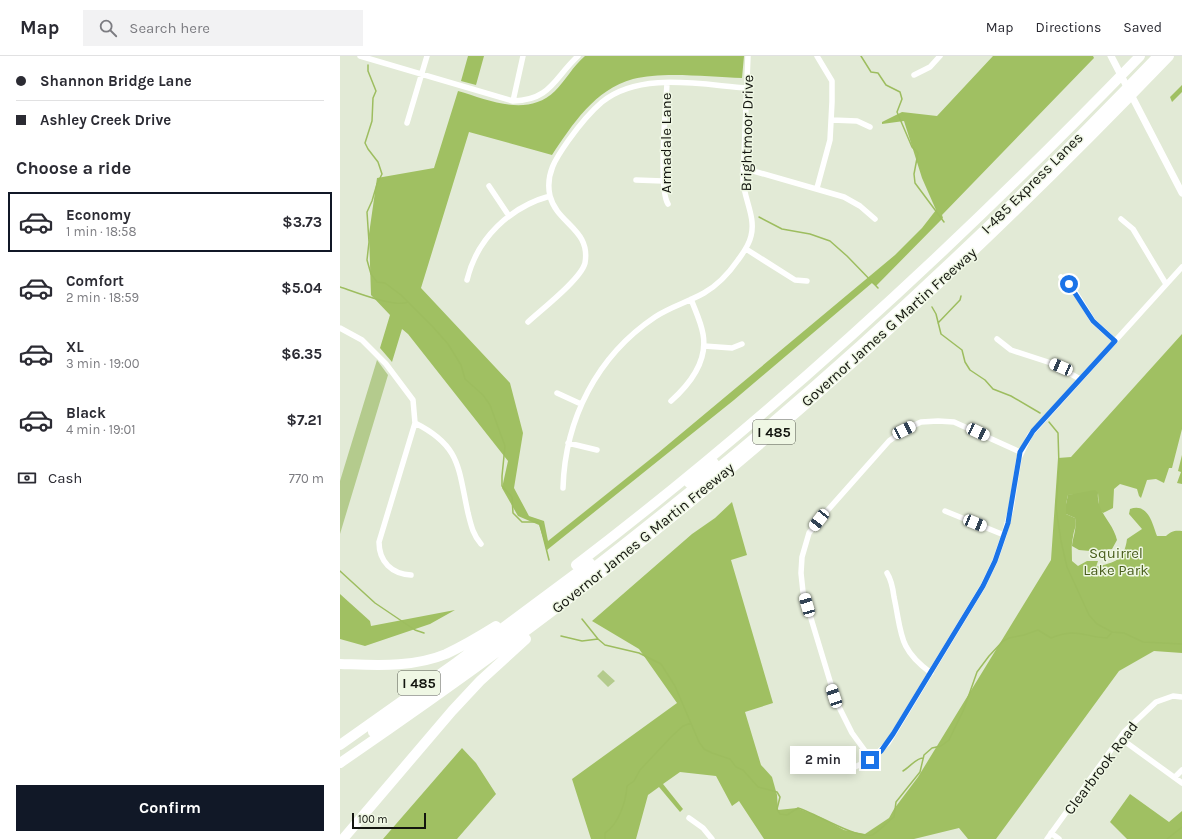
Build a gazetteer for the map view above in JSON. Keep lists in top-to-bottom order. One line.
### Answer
{"streets":{"highway":["I-485 Express Lanes","Governor James G Martin Freeway","I 485"],"street":["Brightmoor Drive","Armadale Lane","Clearbrook Road"]},"parks":["Squirrel Lake Park"],"scale_bar":"100 m","page":{"header":"Map","search":"Search here","nav":["Map","Directions","Saved"],"banner":["Shannon Bridge Lane","Ashley Creek Drive"],"heading":"Choose a ride","list":[{"name":"Economy","note":"1 min · 18:58","value":"$3.73"},{"name":"Comfort","note":"2 min · 18:59","value":"$5.04"},{"name":"XL","note":"3 min · 19:00","value":"$6.35"},{"name":"Black","note":"4 min · 19:01","value":"$7.21"}],"pay":["Cash","770 m"],"bubble":"2 min","buttons":"Confirm","scale":"100 m"}}
